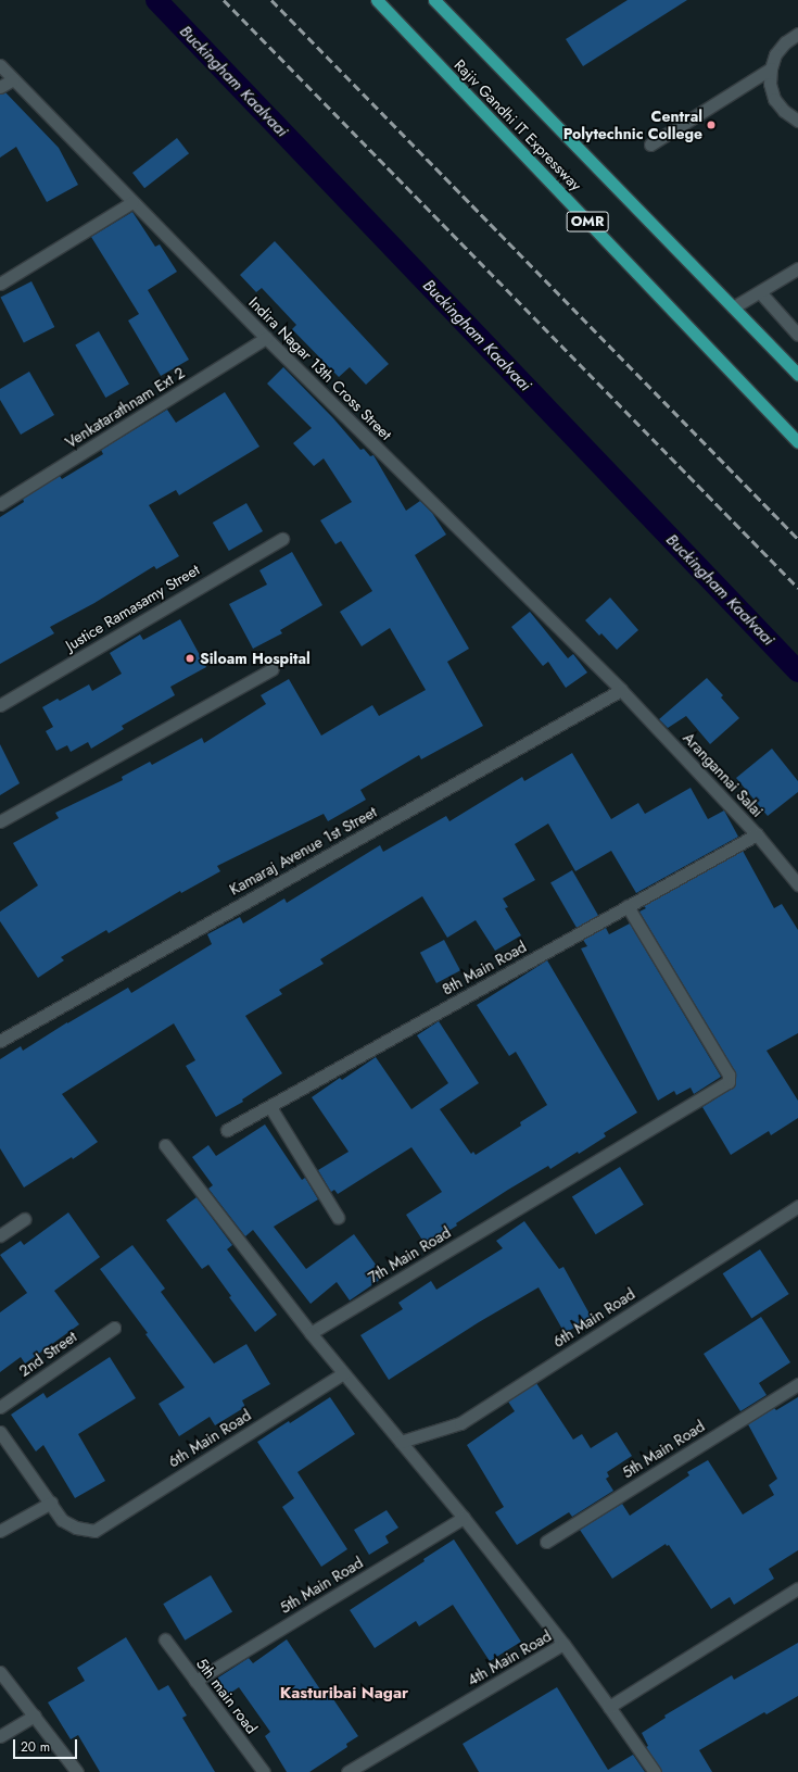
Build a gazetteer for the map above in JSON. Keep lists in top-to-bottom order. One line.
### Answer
{"streets":{"main road":["Rajiv Gandhi IT Expressway","OMR"],"street":["Indira Nagar 13th Cross Street","Venkatarathnam Ext 2","Justice Ramasamy Street","Arangannai Salai","Kamaraj Avenue 1st Street","8th Main Road","7th Main Road","6th Main Road","2nd Street","5th Main Road","4th Main Road","5th main road"]},"crossings":[["Indira Nagar 13th Cross Street","Venkatarathnam Ext 2"],["Indira Nagar 13th Cross Street","Arangannai Salai"],["Indira Nagar 13th Cross Street","Kamaraj Avenue 1st Street"],["Arangannai Salai","Kamaraj Avenue 1st Street"],["Arangannai Salai","8th Main Road"],["8th Main Road","7th Main Road"],["5th Main Road","5th main road"]],"districts":["Kasturibai Nagar"],"water":["Buckingham Kaalvaai"],"places":["Central Polytechnic College","Siloam Hospital"],"scale_bar":"20 m"}
